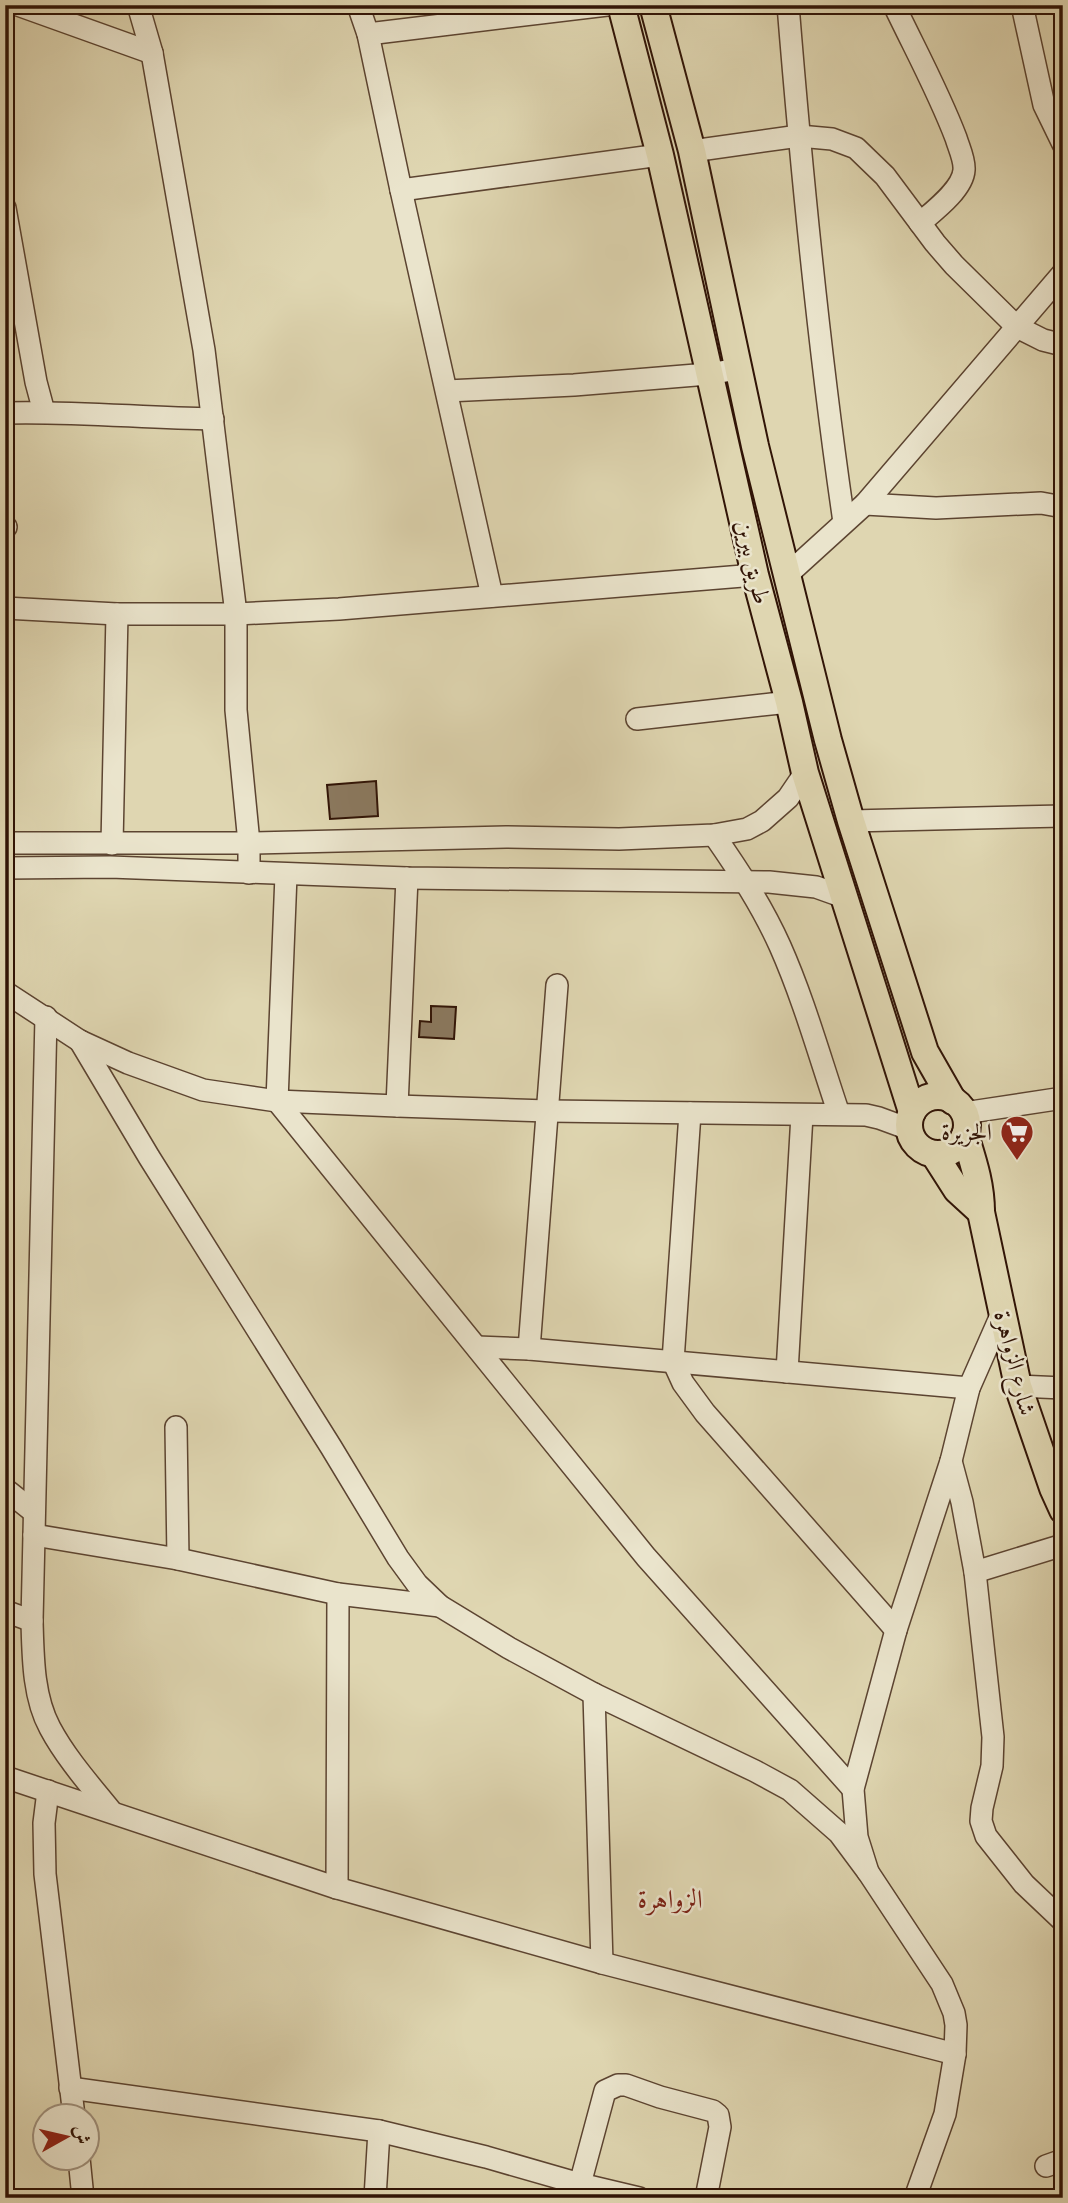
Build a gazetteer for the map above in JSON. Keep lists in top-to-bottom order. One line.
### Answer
{"streets":{"main road":["طريق بيرين","شارع الزواهرة"]},"crossings":[["طريق بيرين","شارع الزواهرة"]],"districts":["الزواهرة"],"places":{"supermarket":["الجزيرة"]},"north":"right"}
